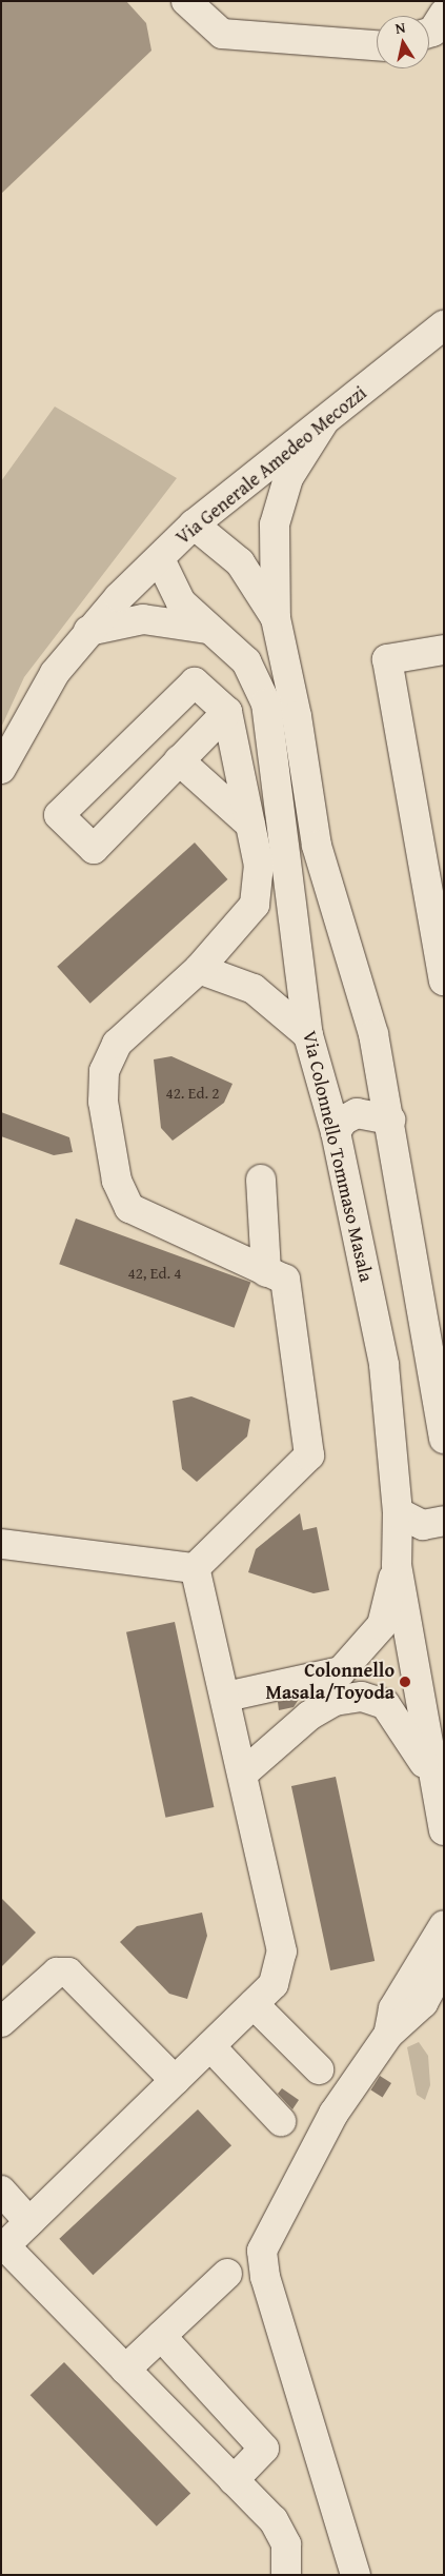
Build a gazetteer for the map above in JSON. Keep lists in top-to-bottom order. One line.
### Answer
{"streets":{"street":["Via Generale Amedeo Mecozzi","Via Colonnello Tommaso Masala"]},"crossings":[["Via Generale Amedeo Mecozzi","Via Colonnello Tommaso Masala"]],"places":["Colonnello Masala/Toyoda"],"house_numbers":["42. Ed. 2","42, Ed. 4"],"north":"top"}
